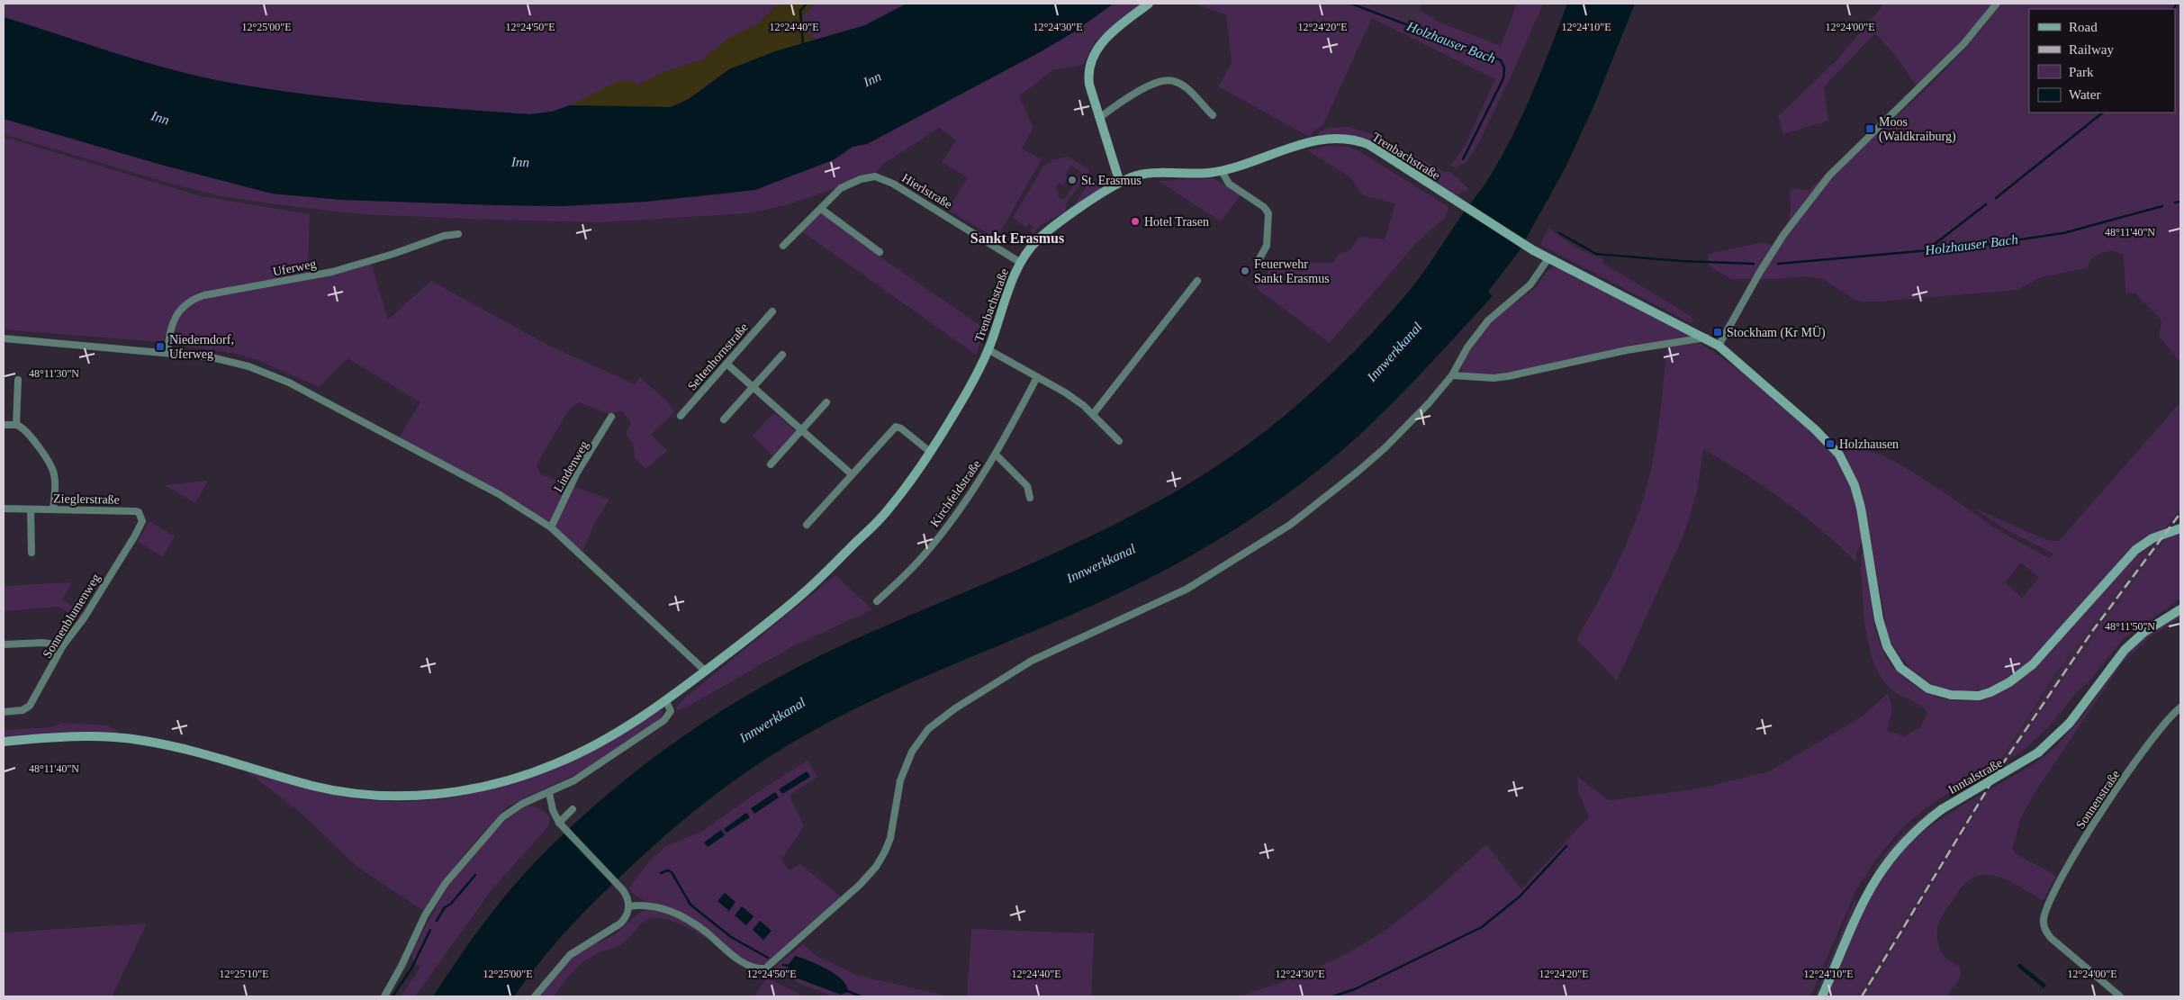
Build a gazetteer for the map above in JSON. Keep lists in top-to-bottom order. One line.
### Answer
{"streets":{"street":["Trenbachstraße","Hierlstraße","Uferweg","Seltenhornstraße","Lindenweg","Kirchfeldstraße","Zieglerstraße","Sonnenblumenweg","Inntalstraße","Sonnenstraße"]},"crossings":[["Trenbachstraße","Hierlstraße"],["Zieglerstraße","Sonnenblumenweg"]],"districts":["Sankt Erasmus"],"water":["Holzhauser Bach","Inn","Innwerkkanal"],"places":{"transit":["Moos (Waldkraiburg)","Stockham (Kr MÜ)","Niederndorf, Uferweg","Holzhausen"],"other":["St. Erasmus","Hotel Trasen","Feuerwehr Sankt Erasmus"]},"legend":["Road","Railway","Park","Water"],"coordinates":["12°25'00\"E","12°24'50\"E","12°24'40\"E","12°24'30\"E","12°24'20\"E","12°24'10\"E","12°24'00\"E","48°11'40\"N","48°11'30\"N","48°11'50\"N","12°25'10\"E"]}
